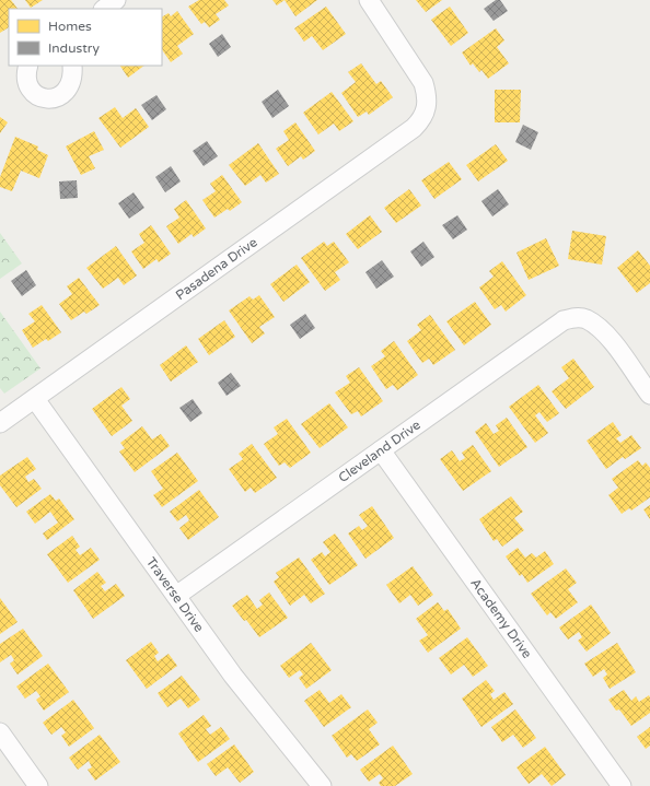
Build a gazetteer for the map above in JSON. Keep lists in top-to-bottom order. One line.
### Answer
{"streets":{"street":["Pasadena Drive","Cleveland Drive","Traverse Drive","Academy Drive"]},"crossings":[["Pasadena Drive","Traverse Drive"],["Cleveland Drive","Traverse Drive"],["Cleveland Drive","Academy Drive"]],"legend":["Homes","Industry"]}
